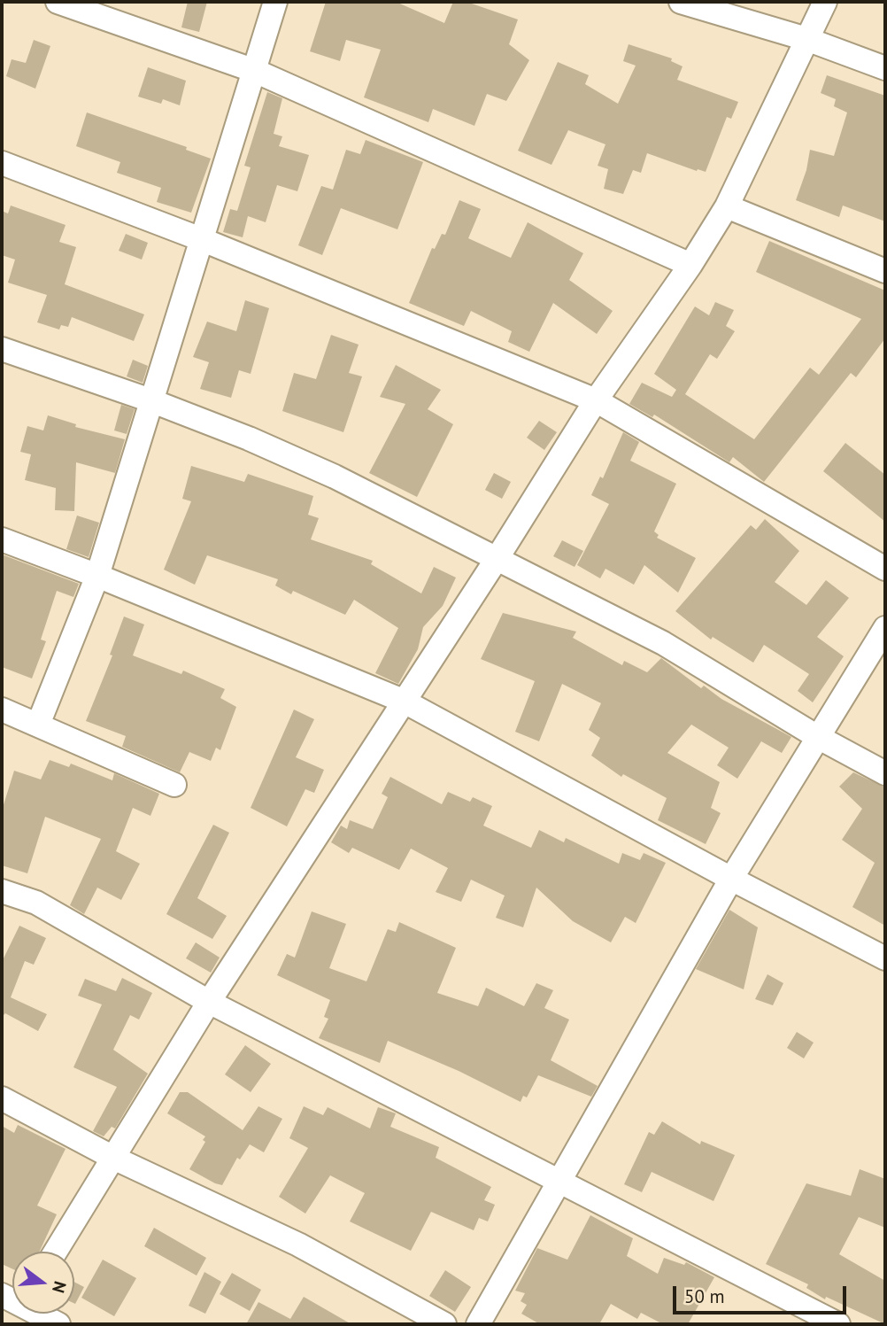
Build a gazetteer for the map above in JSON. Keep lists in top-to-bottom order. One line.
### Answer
{"scale_bar":"50 m","north":"right"}
